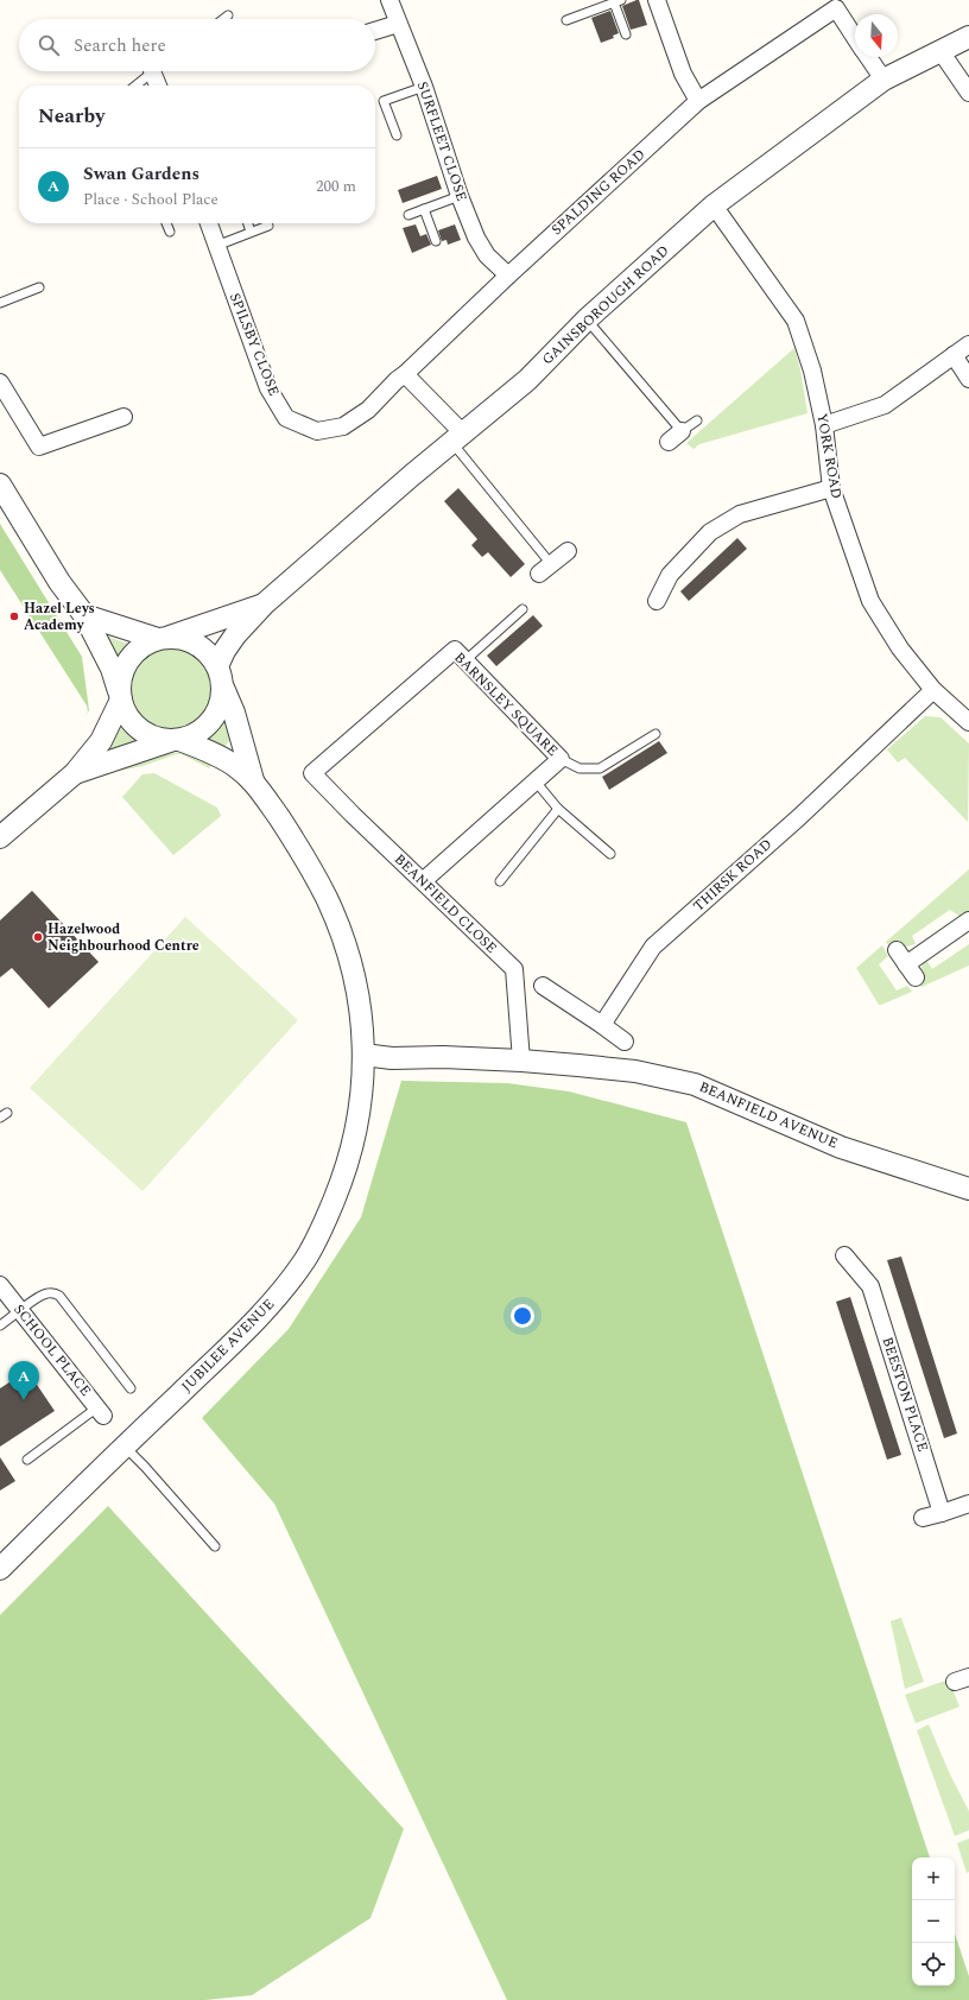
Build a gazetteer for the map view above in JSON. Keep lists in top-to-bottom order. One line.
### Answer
{"streets":{"street":["SURFLEET CLOSE","SPALDING ROAD","GAINSBOROUGH ROAD","SPILSBY CLOSE","YORK ROAD","BARNSLEY SQUARE","THIRSK ROAD","BEANFIELD CLOSE","BEANFIELD AVENUE","JUBILEE AVENUE","SCHOOL PLACE","BEESTON PLACE"]},"crossings":[["SURFLEET CLOSE","SPALDING ROAD"],["SPALDING ROAD","GAINSBOROUGH ROAD"],["SPALDING ROAD","SPILSBY CLOSE"],["GAINSBOROUGH ROAD","YORK ROAD"],["GAINSBOROUGH ROAD","JUBILEE AVENUE"],["YORK ROAD","THIRSK ROAD"],["BARNSLEY SQUARE","BEANFIELD CLOSE"],["BEANFIELD CLOSE","BEANFIELD AVENUE"],["BEANFIELD AVENUE","JUBILEE AVENUE"]],"places":["Hazel Leys Academy","Hazelwood Neighbourhood Centre"],"north":"bottom","page":{"search":"Search here","heading":"Nearby","list":[{"mark":"A","name":"Swan Gardens","note":"Place · School Place","value":"200 m"}],"pins":"A","map_buttons":["+","−"]}}
